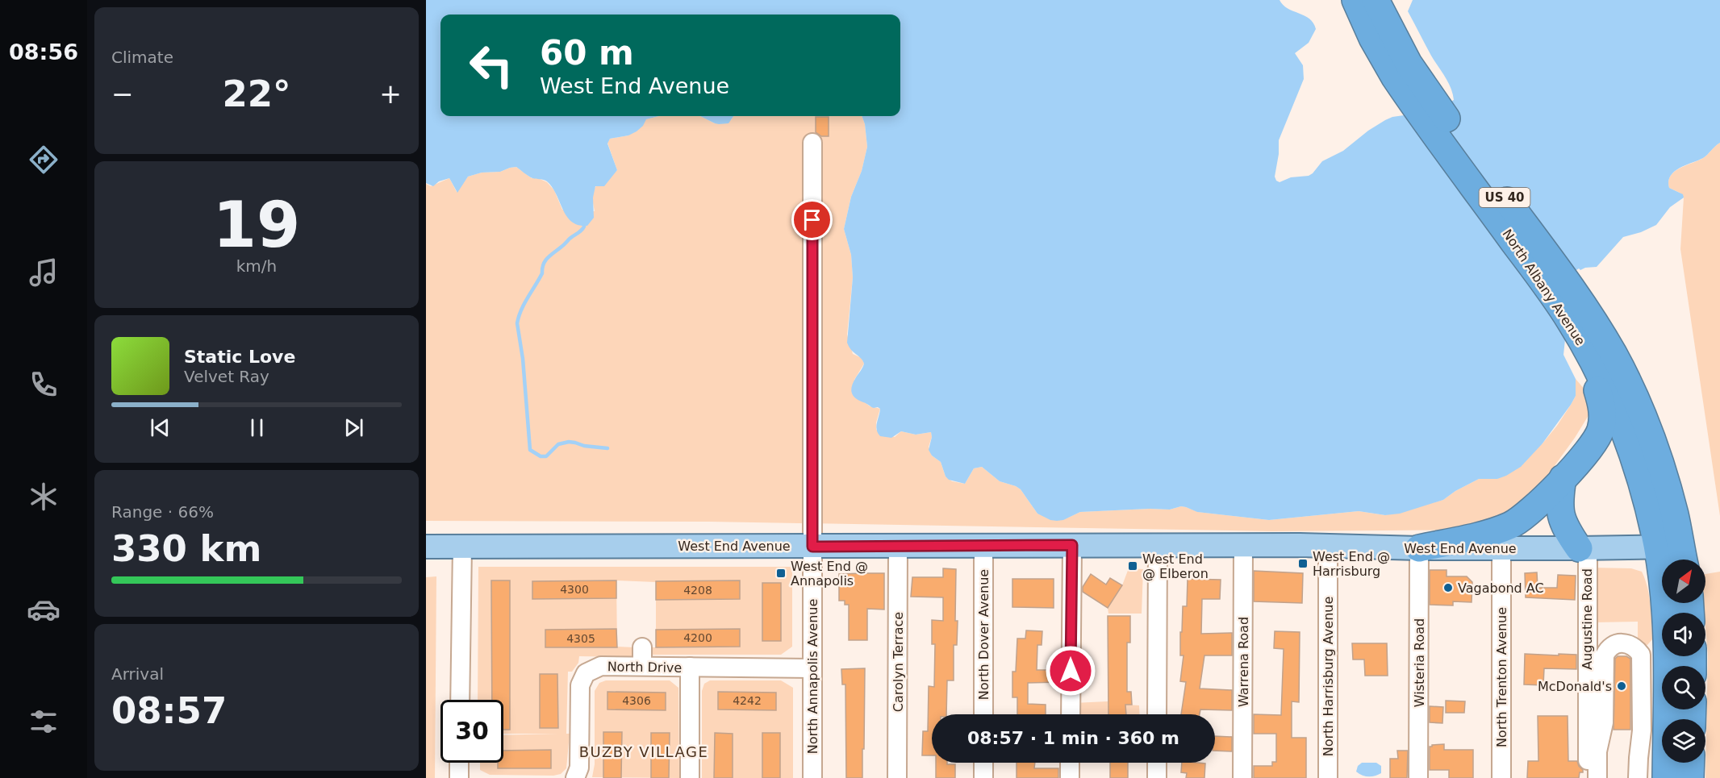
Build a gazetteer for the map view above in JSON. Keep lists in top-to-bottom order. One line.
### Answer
{"streets":{"highway":["US 40","North Albany Avenue"],"main road":["West End Avenue"],"street":["Augustine Road","North Dover Avenue","Carolyn Terrace","Warrena Road","Wisteria Road","North Drive","North Annapolis Avenue","North Harrisburg Avenue","North Trenton Avenue"]},"crossings":[["North Albany Avenue","West End Avenue"],["West End Avenue","Augustine Road"],["West End Avenue","North Dover Avenue"],["West End Avenue","Carolyn Terrace"],["West End Avenue","Warrena Road"],["West End Avenue","Wisteria Road"],["West End Avenue","North Annapolis Avenue"],["West End Avenue","North Harrisburg Avenue"],["West End Avenue","North Trenton Avenue"],["North Drive","North Annapolis Avenue"]],"districts":["BUZBY VILLAGE"],"places":{"transit":["West End @ Harrisburg","West End @ Elberon","West End @ Annapolis"],"other":["Vagabond AC","McDonald's"]},"house_numbers":["4300","4208","4200","4305","4306","4242"],"north":"top right","page":{"tabs":"08:56","tile":["Climate",["19","km/h"],["Range · 66%","330 km"],["Arrival","08:57"]],"turn":["60 m","West End Avenue"],"heat":["−","22°","+"],"song":["Static Love","Velvet Ray"],"limit":"30","trip":"08:57 · 1 min · 360 m"}}
